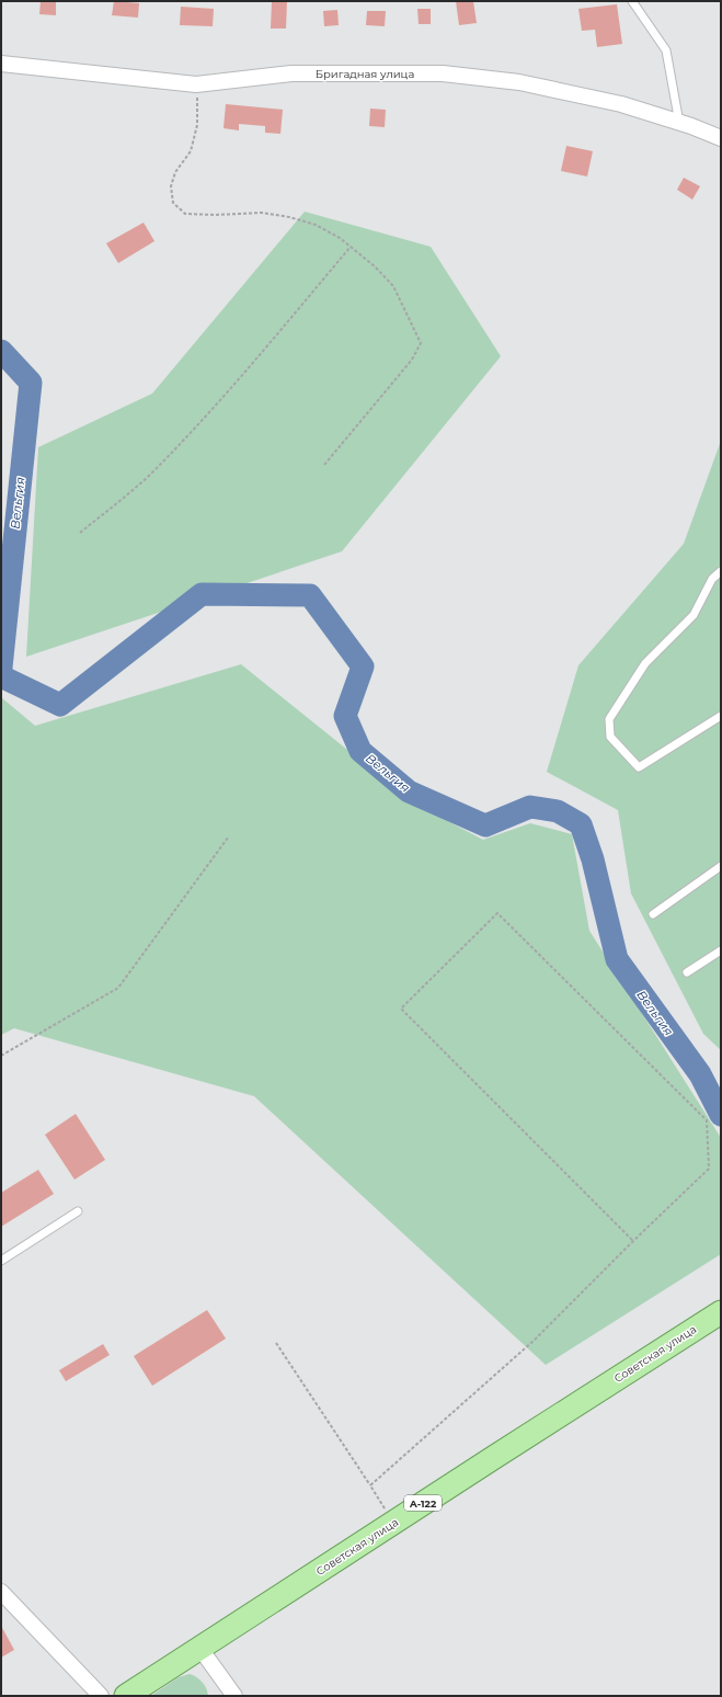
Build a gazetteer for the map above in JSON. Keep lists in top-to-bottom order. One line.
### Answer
{"streets":{"main road":["Советская улица","А-122"],"street":["Бригадная улица"]},"water":["Вельгия"]}
